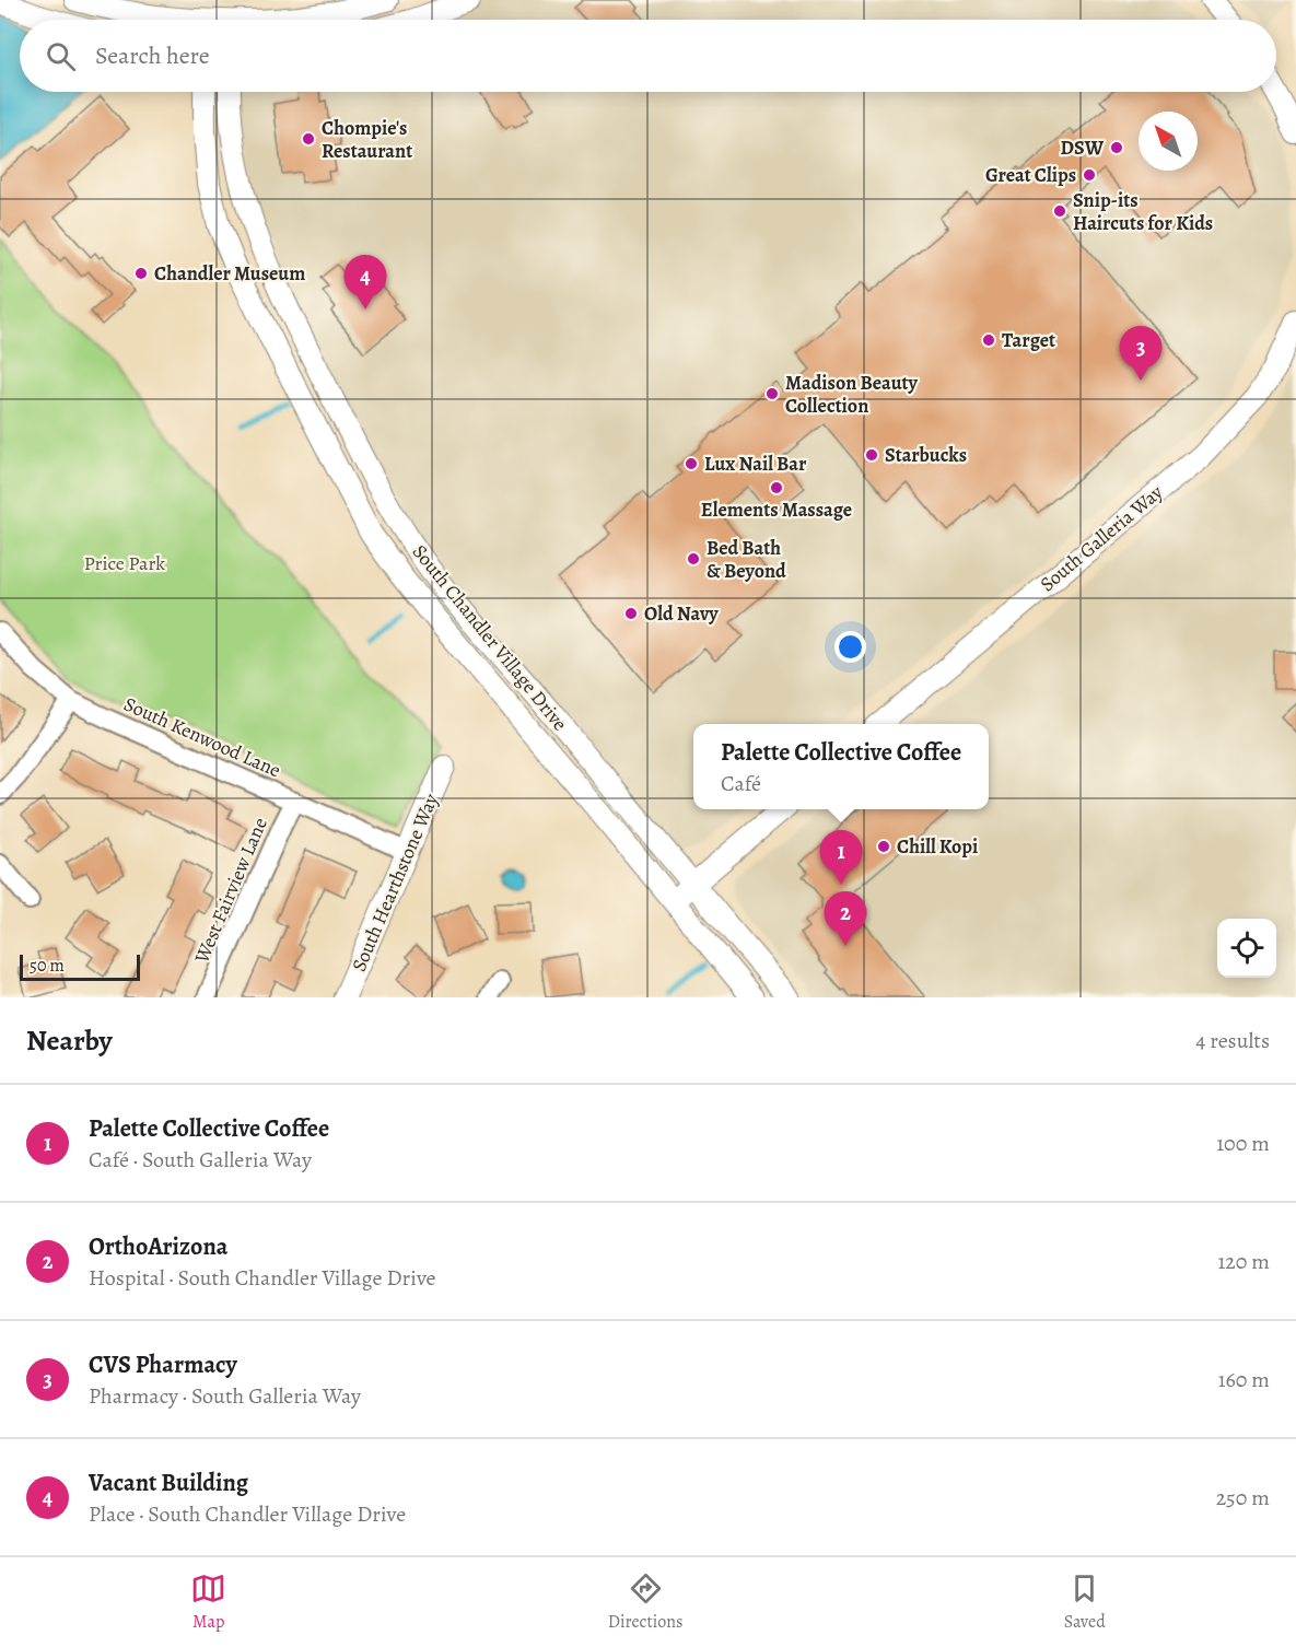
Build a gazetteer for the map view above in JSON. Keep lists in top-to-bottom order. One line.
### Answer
{"streets":{"street":["South Galleria Way","South Chandler Village Drive","South Kenwood Lane","South Hearthstone Way","West Fairview Lane"]},"crossings":[["South Kenwood Lane","South Hearthstone Way"],["South Kenwood Lane","West Fairview Lane"]],"parks":["Price Park"],"places":["Chompie's Restaurant","DSW","Great Clips","Snip-its Haircuts for Kids","Chandler Museum","Target","Madison Beauty Collection","Starbucks","Lux Nail Bar","Elements Massage","Bed Bath & Beyond","Old Navy","Chill Kopi"],"scale_bar":"50 m","north":"top left","page":{"search":"Search here","pins":["4","3","1","2"],"popup":["Palette Collective Coffee","Café"],"scale":"50 m","heading":["Nearby","4 results"],"list":[{"mark":"1","name":"Palette Collective Coffee","note":"Café · South Galleria Way","value":"100 m"},{"mark":"2","name":"OrthoArizona","note":"Hospital · South Chandler Village Drive","value":"120 m"},{"mark":"3","name":"CVS Pharmacy","note":"Pharmacy · South Galleria Way","value":"160 m"},{"mark":"4","name":"Vacant Building","note":"Place · South Chandler Village Drive","value":"250 m"}],"nav":["Map","Directions","Saved"]}}
